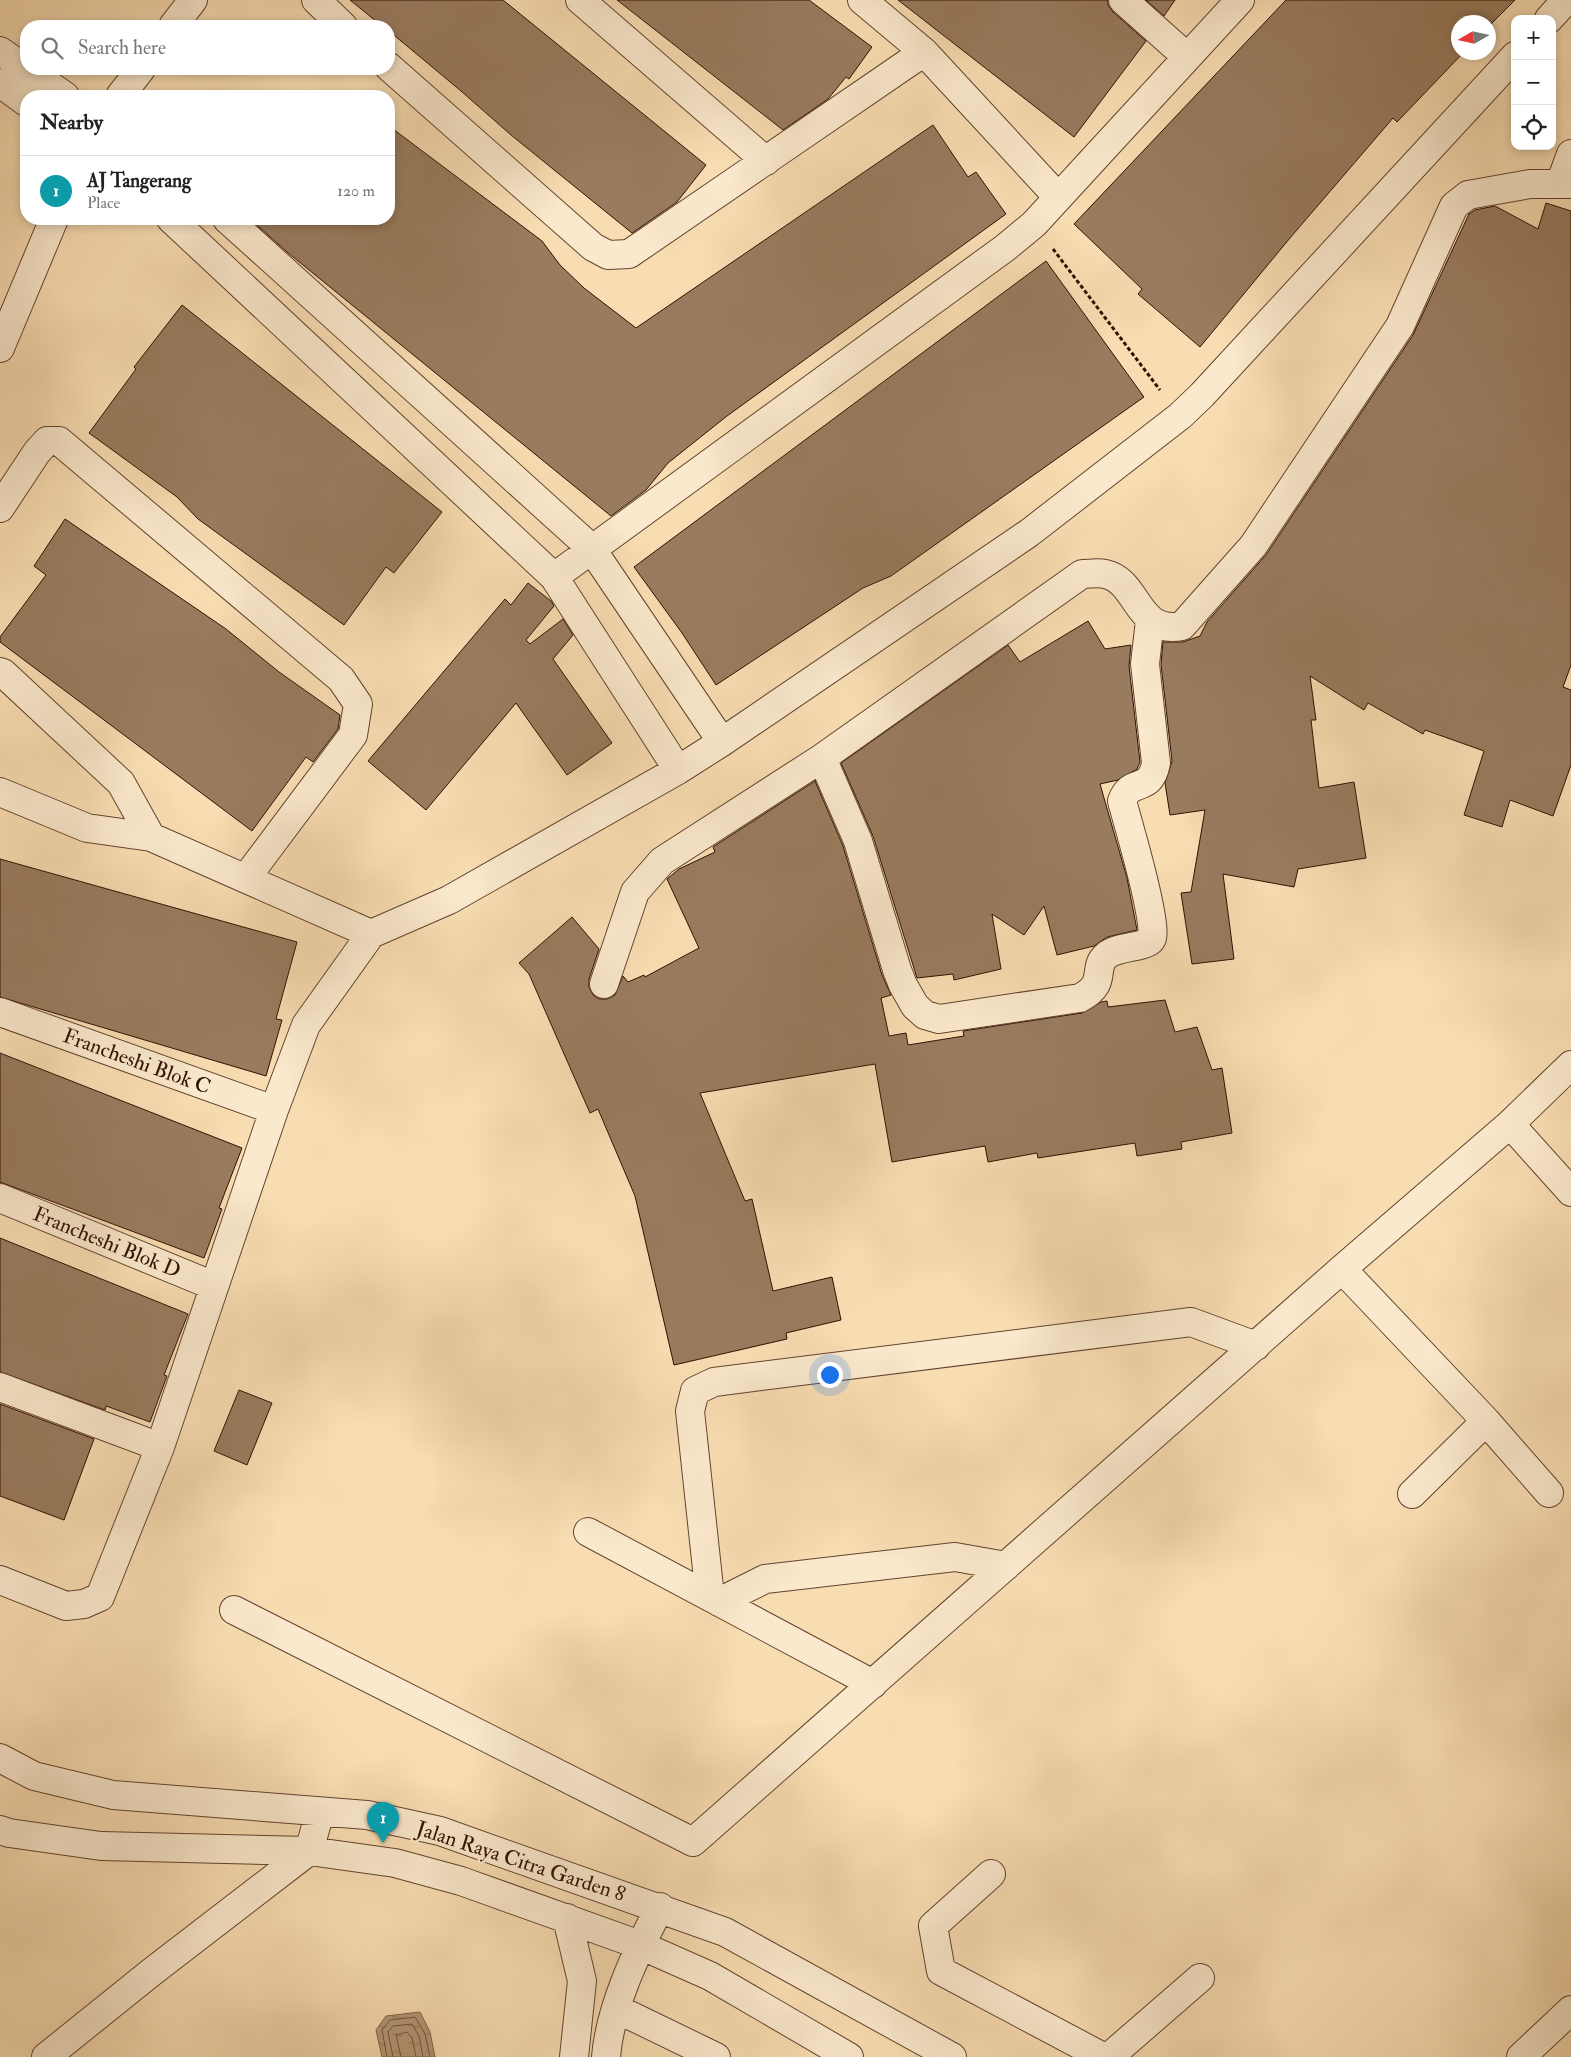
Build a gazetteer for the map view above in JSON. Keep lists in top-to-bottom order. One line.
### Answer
{"streets":{"street":["Francheshi Blok C","Francheshi Blok D","Jalan Raya Citra Garden 8"]},"north":"left","page":{"map_buttons":["+","−"],"search":"Search here","heading":"Nearby","list":[{"mark":"1","name":"AJ Tangerang","note":"Place","value":"120 m"}],"pins":"1"}}
